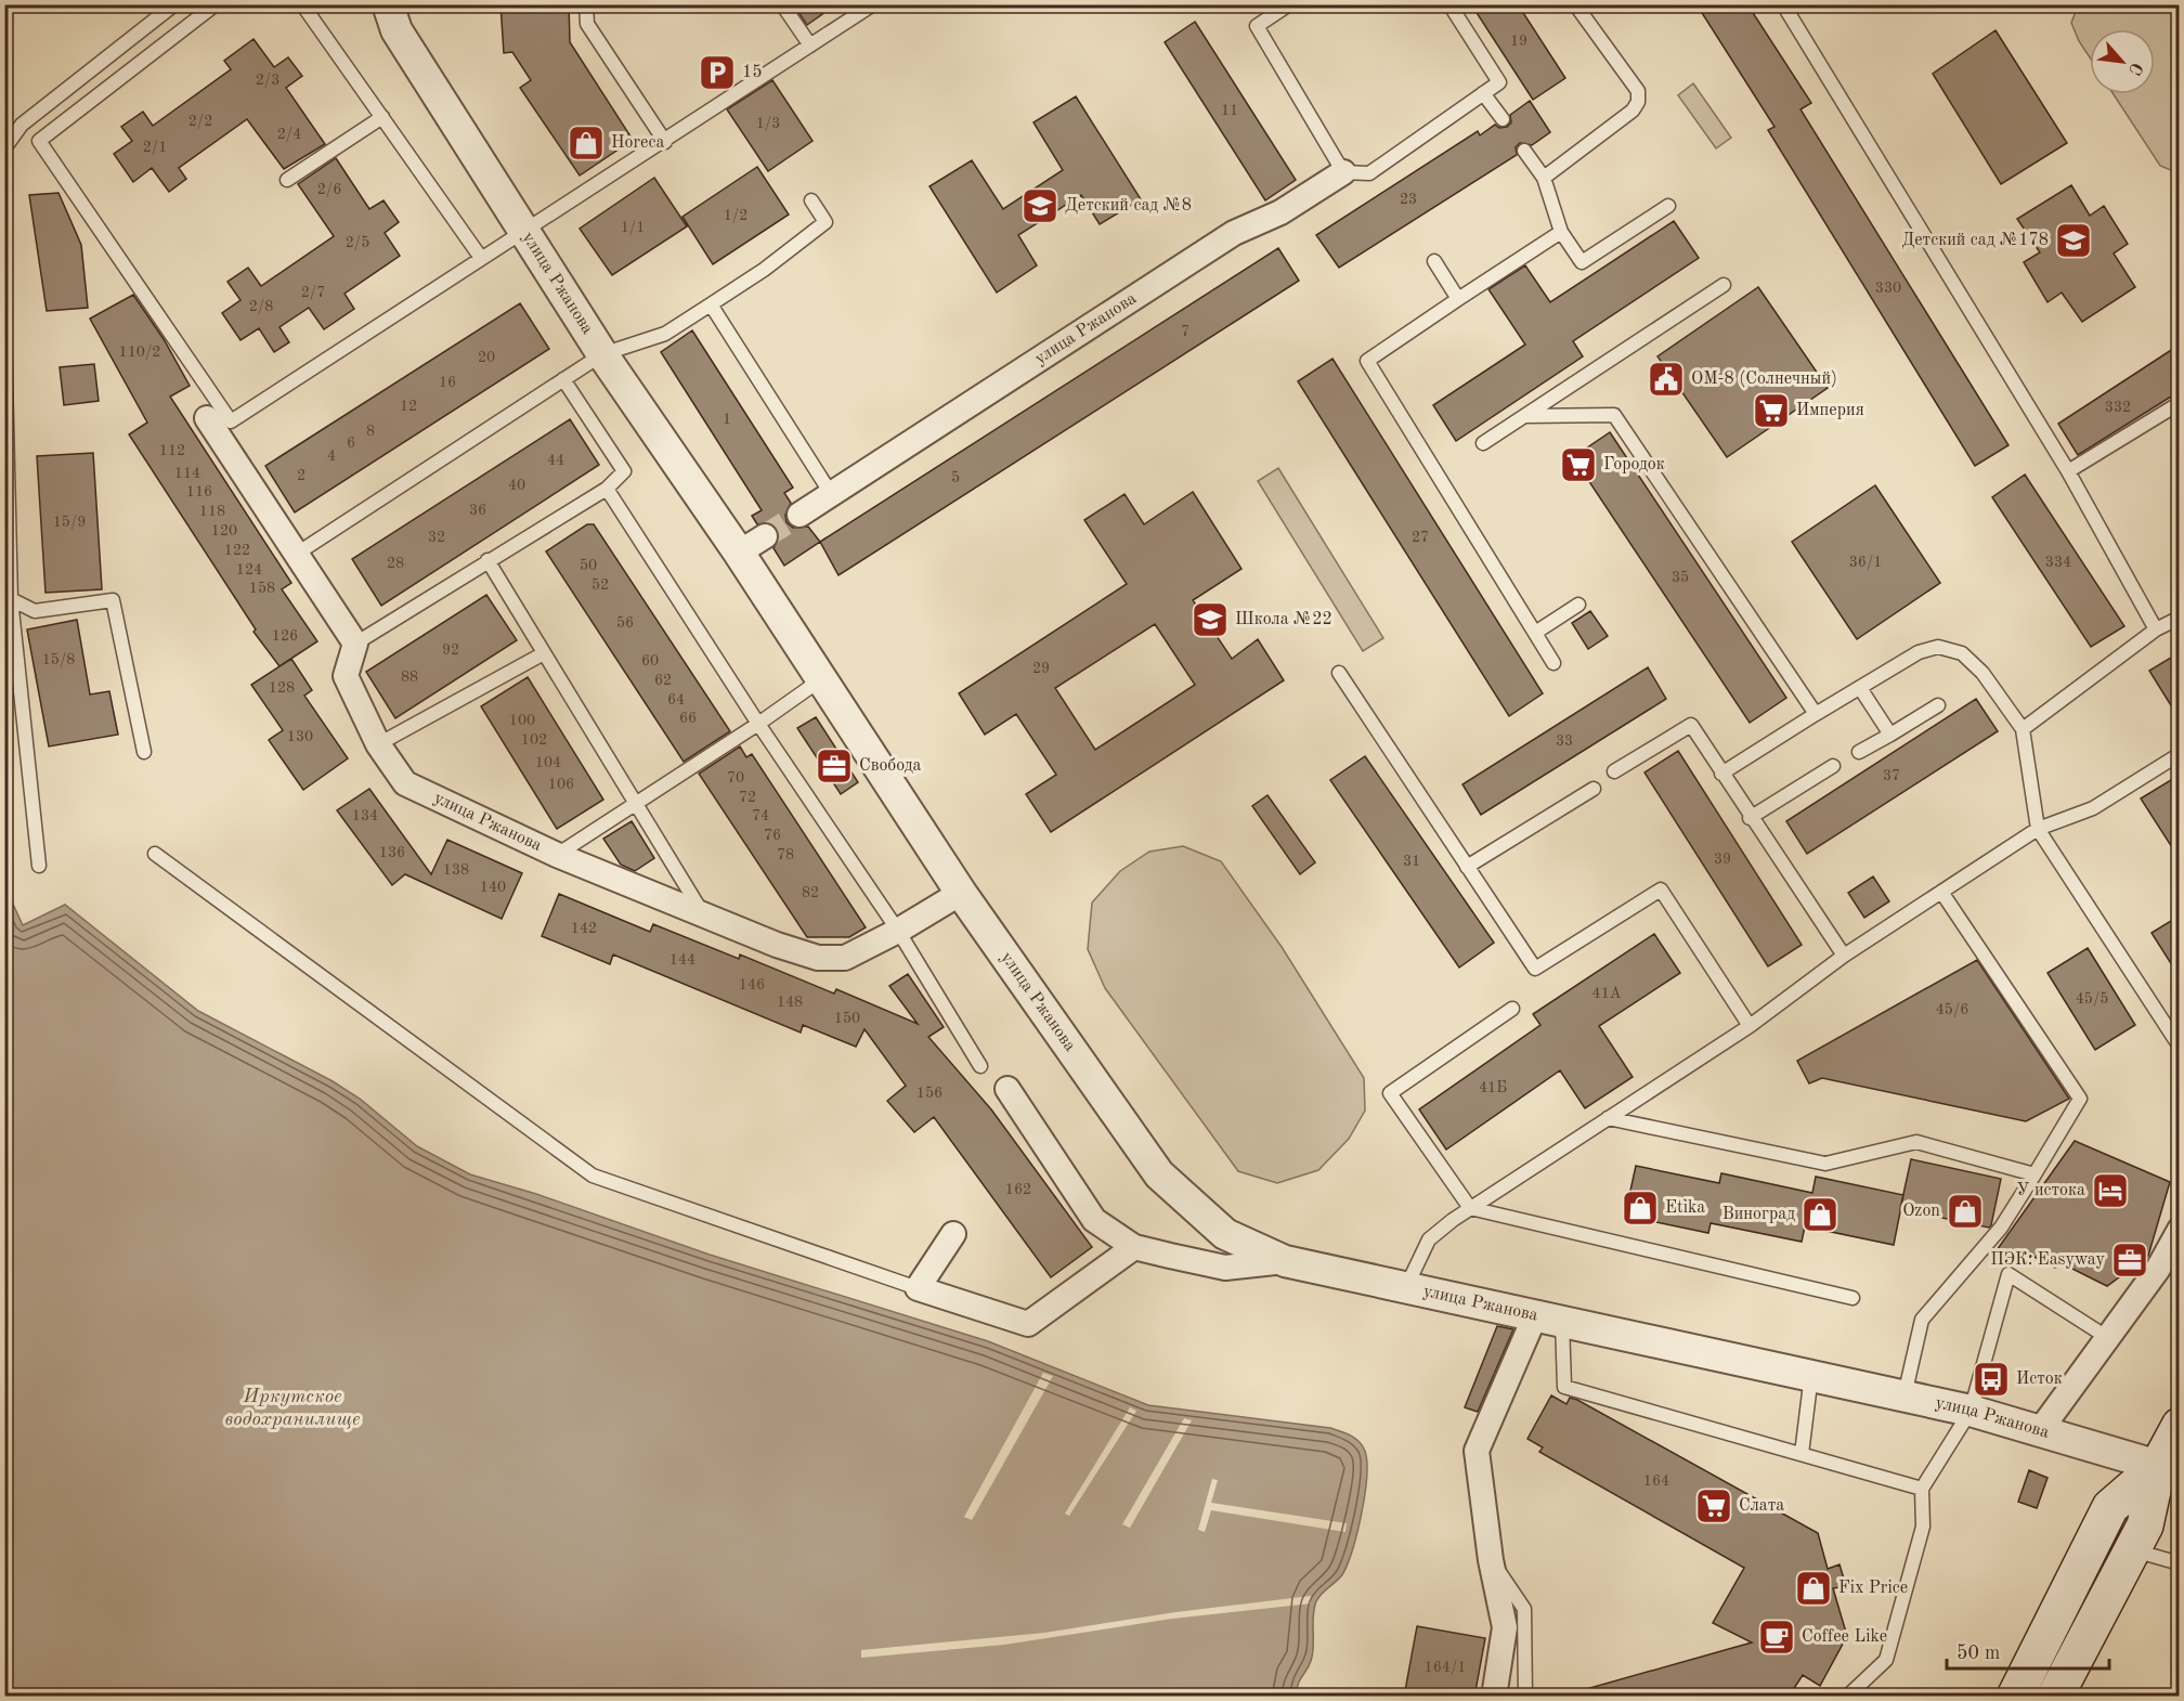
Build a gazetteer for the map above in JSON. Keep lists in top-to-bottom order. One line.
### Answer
{"streets":{"street":["улица Ржанова"]},"water":["Иркутское водохранилище"],"places":{"parking":["15"],"shop":["Horeca","Etika","Ozon","Виноград","Fix Price"],"school or university":["Детский сад №8","Детский сад №178","Школа №22"],"public building":["ОМ-8 (Солнечный)"],"supermarket":["Империя","Городок","Слата"],"office":["Свобода","ПЭК: Easyway"],"hotel":["У истока"],"bus stop":["Исток"],"cafe":["Coffee Like"]},"house_numbers":["19","2/3","11","2/2","1/3","2/4","2/1","2/6","23","1/2","1/1","2/5","330","2/7","2/8","7","110/2","20","16","12","332","1","8","6","112","4","44","114","2","5","40","116","36","118","15/9","120","32","27","122","36/1","334","28","50","124","35","52","158","56","126","92","15/8","60","29","88","62","128","64","66","100","130","102","33","104","37","70","106","72","134","74","76","136","78","39","31","138","140","82","142","144","146","41А","45/5","148","45/6","150","41Б","156","162","164","164/1"],"scale_bar":"50 m","north":"bottom right"}
